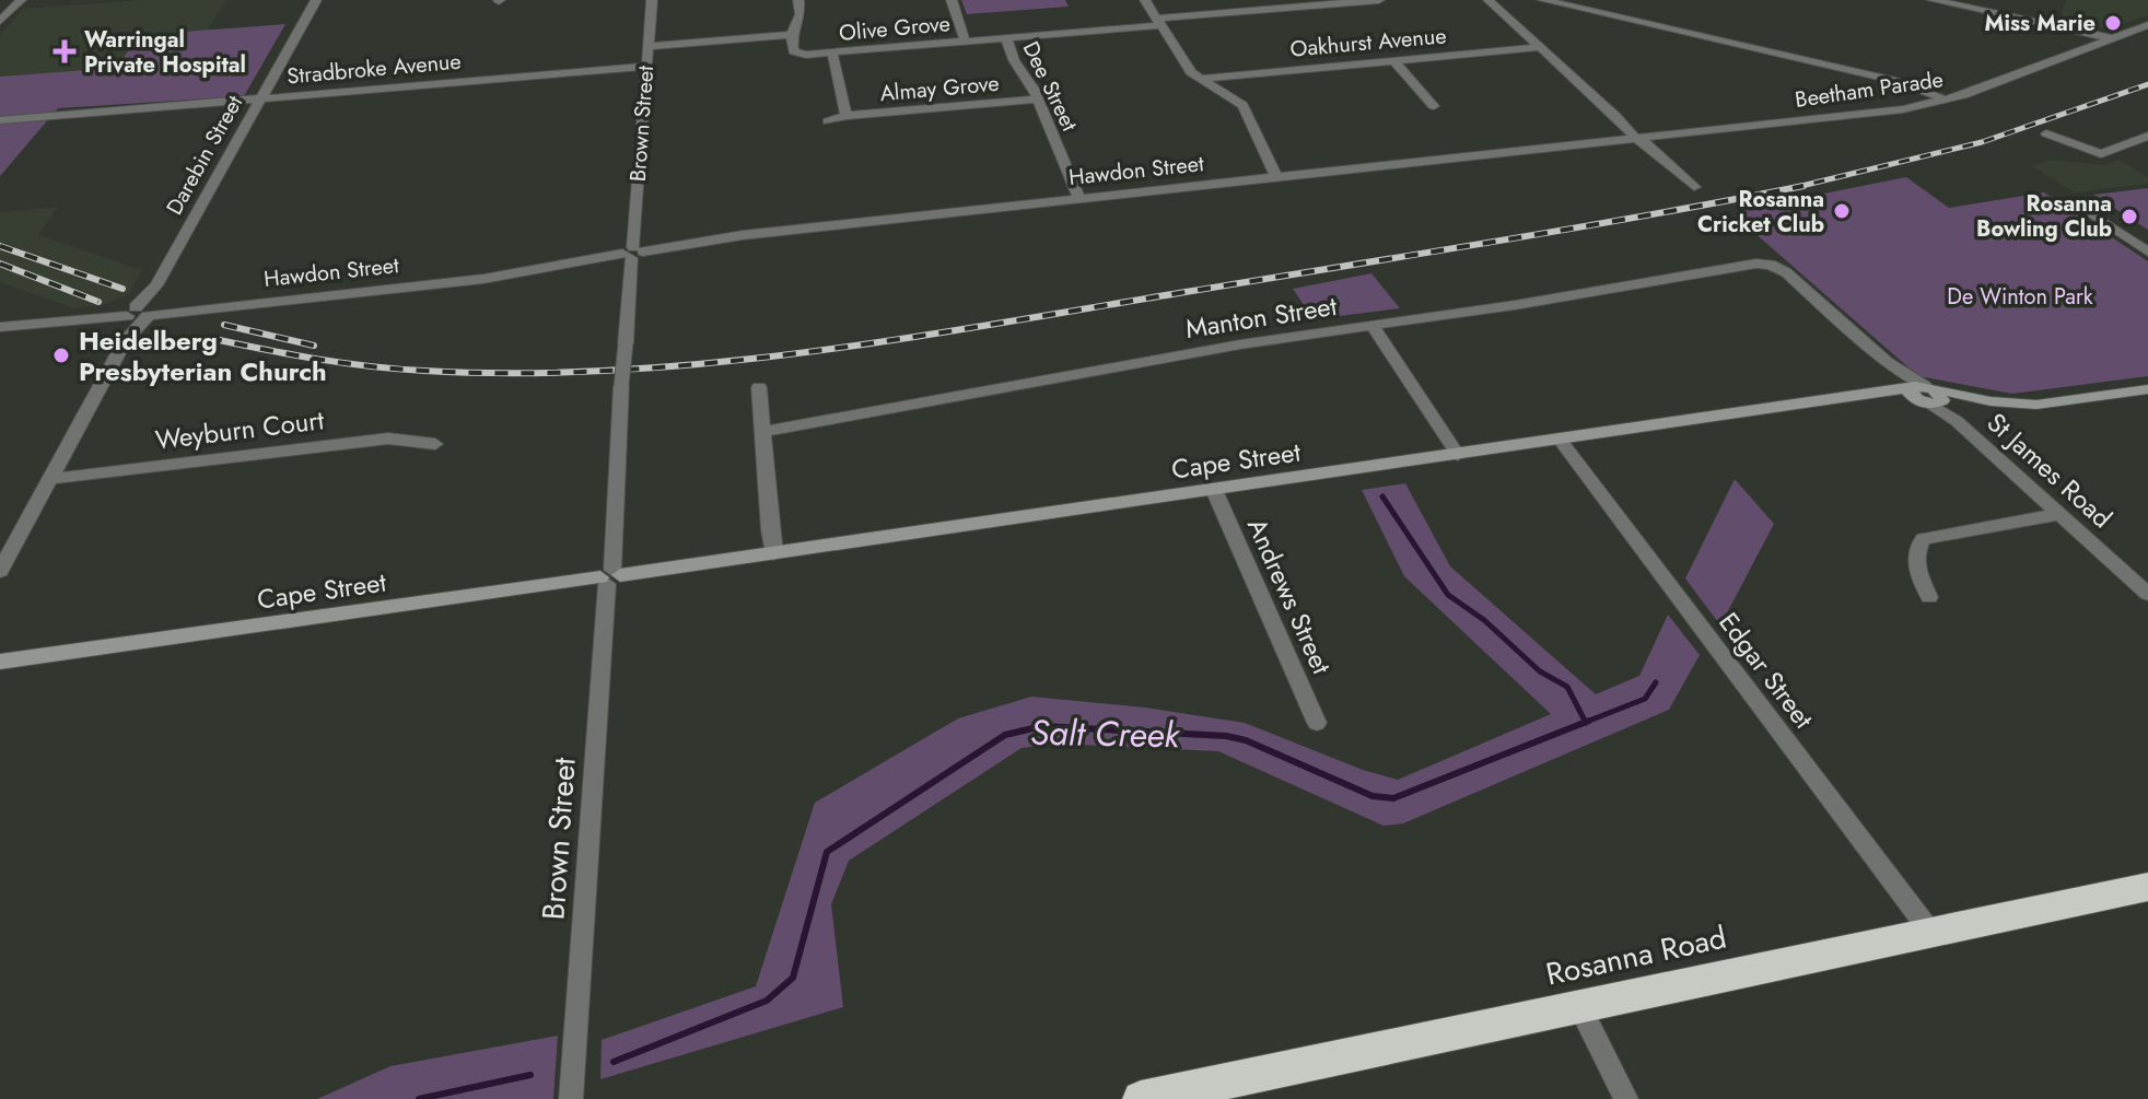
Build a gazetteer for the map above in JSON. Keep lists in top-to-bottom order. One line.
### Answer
{"streets":{"highway":["Rosanna Road"],"street":["Olive Grove","Oakhurst Avenue","Stradbroke Avenue","Dee Street","Almay Grove","Beetham Parade","Brown Street","Darebin Street","Hawdon Street","Manton Street","Weyburn Court","Cape Street","St James Road","Andrews Street","Edgar Street"]},"crossings":[["Olive Grove","Dee Street"],["Olive Grove","Almay Grove"],["Stradbroke Avenue","Brown Street"],["Stradbroke Avenue","Darebin Street"],["Dee Street","Almay Grove"],["Dee Street","Hawdon Street"],["Beetham Parade","Hawdon Street"],["Brown Street","Hawdon Street"],["Brown Street","Cape Street"],["Darebin Street","Hawdon Street"],["Manton Street","St James Road"],["Cape Street","St James Road"],["Cape Street","Andrews Street"],["Cape Street","Edgar Street"],["Edgar Street","Rosanna Road"]],"water":["Salt Creek"],"parks":["De Winton Park"],"places":{"other":["Miss Marie","Rosanna Cricket Club","Rosanna Bowling Club","Heidelberg Presbyterian Church"],"health":["Warringal Private Hospital"]}}
